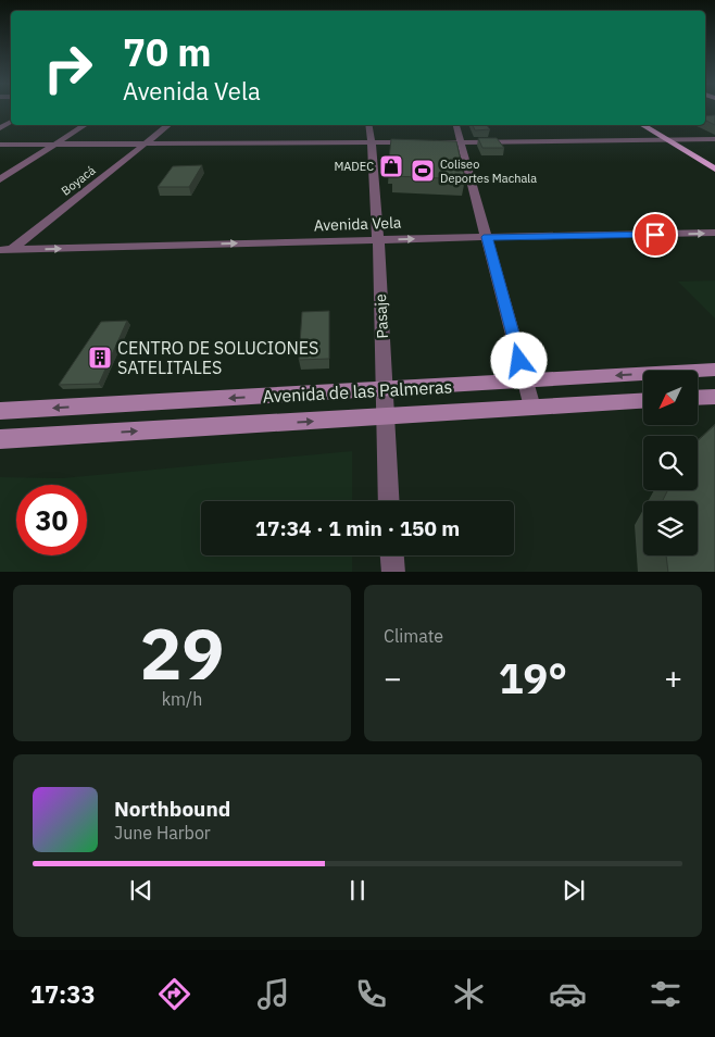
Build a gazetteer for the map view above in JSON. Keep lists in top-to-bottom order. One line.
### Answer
{"streets":{"main road":["Avenida de las Palmeras"],"street":["Boyacá","Avenida Vela","Pasaje"]},"crossings":[["Boyacá","Avenida Vela"],["Avenida Vela","Pasaje"],["Pasaje","Avenida de las Palmeras"]],"places":{"shop":["MADEC"],"sports":["Coliseo Deportes Machala"],"building":["CENTRO DE SOLUCIONES SATELITALES"]},"north":"bottom left","page":{"turn":["70 m","Avenida Vela"],"limit":"30","trip":"17:34 · 1 min · 150 m","tile":[["29","km/h"],"Climate"],"heat":["−","19°","+"],"song":["Northbound","June Harbor"],"tabs":"17:33"}}
